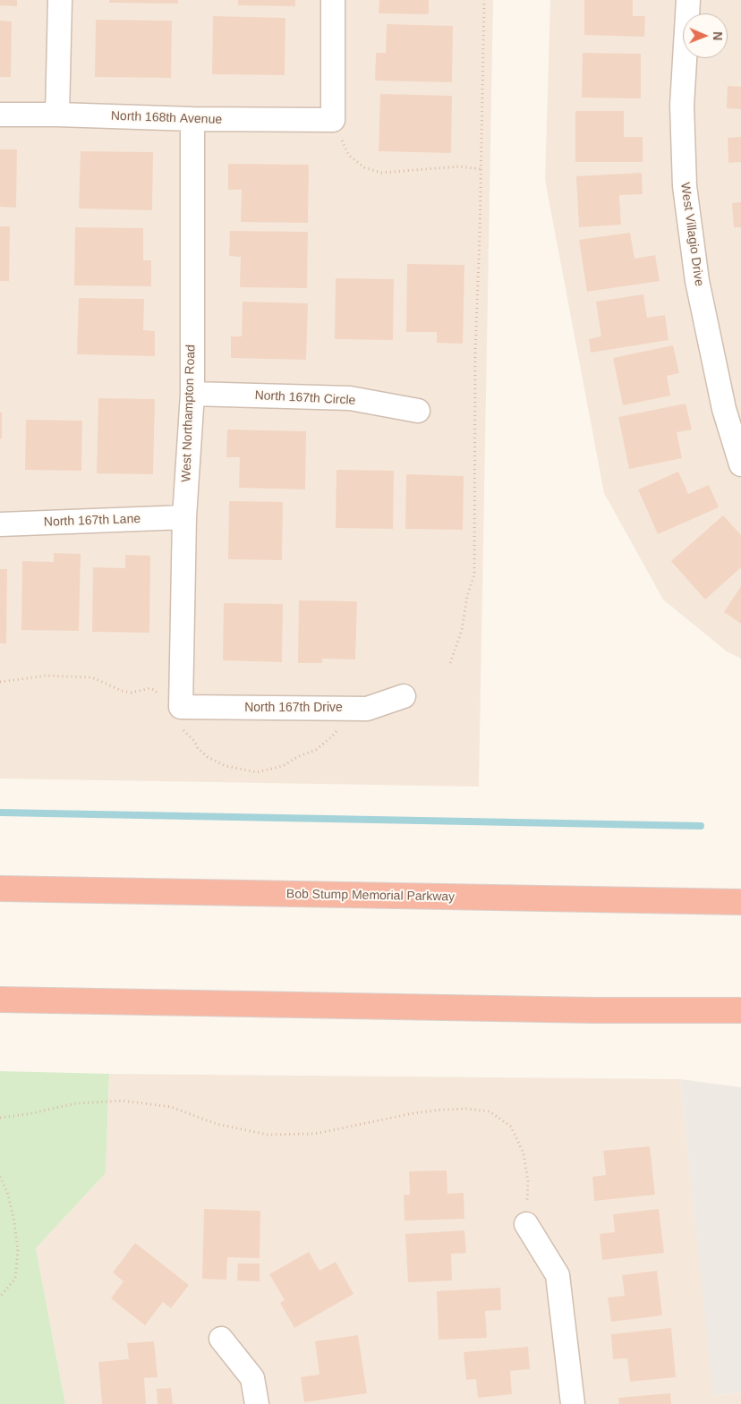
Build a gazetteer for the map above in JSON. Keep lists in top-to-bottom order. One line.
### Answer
{"streets":{"highway":["Bob Stump Memorial Parkway"],"street":["North 168th Avenue","West Villagio Drive","North 167th Circle","West Northampton Road","North 167th Lane","North 167th Drive"]},"crossings":[["North 168th Avenue","West Northampton Road"],["North 167th Circle","West Northampton Road"],["West Northampton Road","North 167th Lane"],["West Northampton Road","North 167th Drive"]],"north":"right"}
